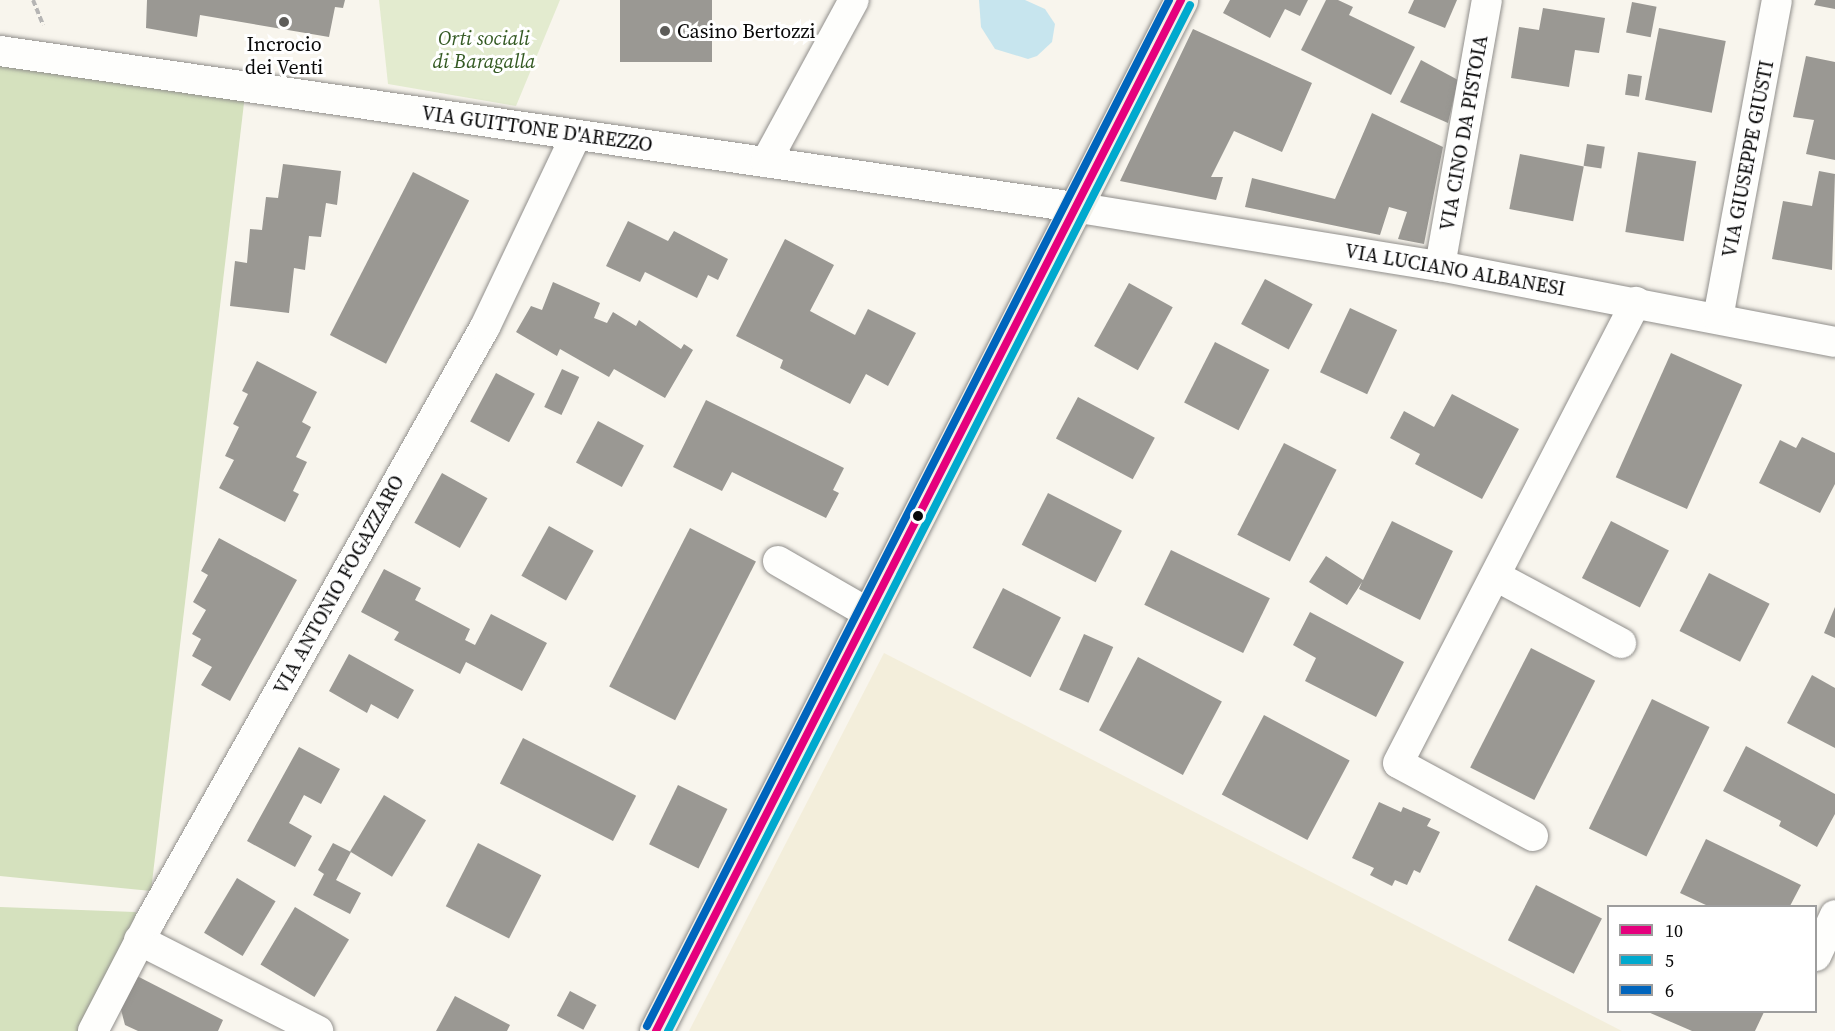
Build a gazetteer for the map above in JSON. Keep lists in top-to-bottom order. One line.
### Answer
{"streets":{"street":["VIA GUITTONE D'AREZZO","VIA CINO DA PISTOIA","VIA GIUSEPPE GIUSTI","VIA LUCIANO ALBANESI","VIA ANTONIO FOGAZZARO"]},"crossings":[["VIA GUITTONE D'AREZZO","VIA LUCIANO ALBANESI"],["VIA GUITTONE D'AREZZO","VIA ANTONIO FOGAZZARO"],["VIA CINO DA PISTOIA","VIA LUCIANO ALBANESI"],["VIA GIUSEPPE GIUSTI","VIA LUCIANO ALBANESI"]],"parks":["Orti sociali di Baragalla"],"places":["Incrocio dei Venti","Casino Bertozzi"],"lines":["transit line 10","transit line 6","transit line 5"],"legend":["10","5","6"]}
